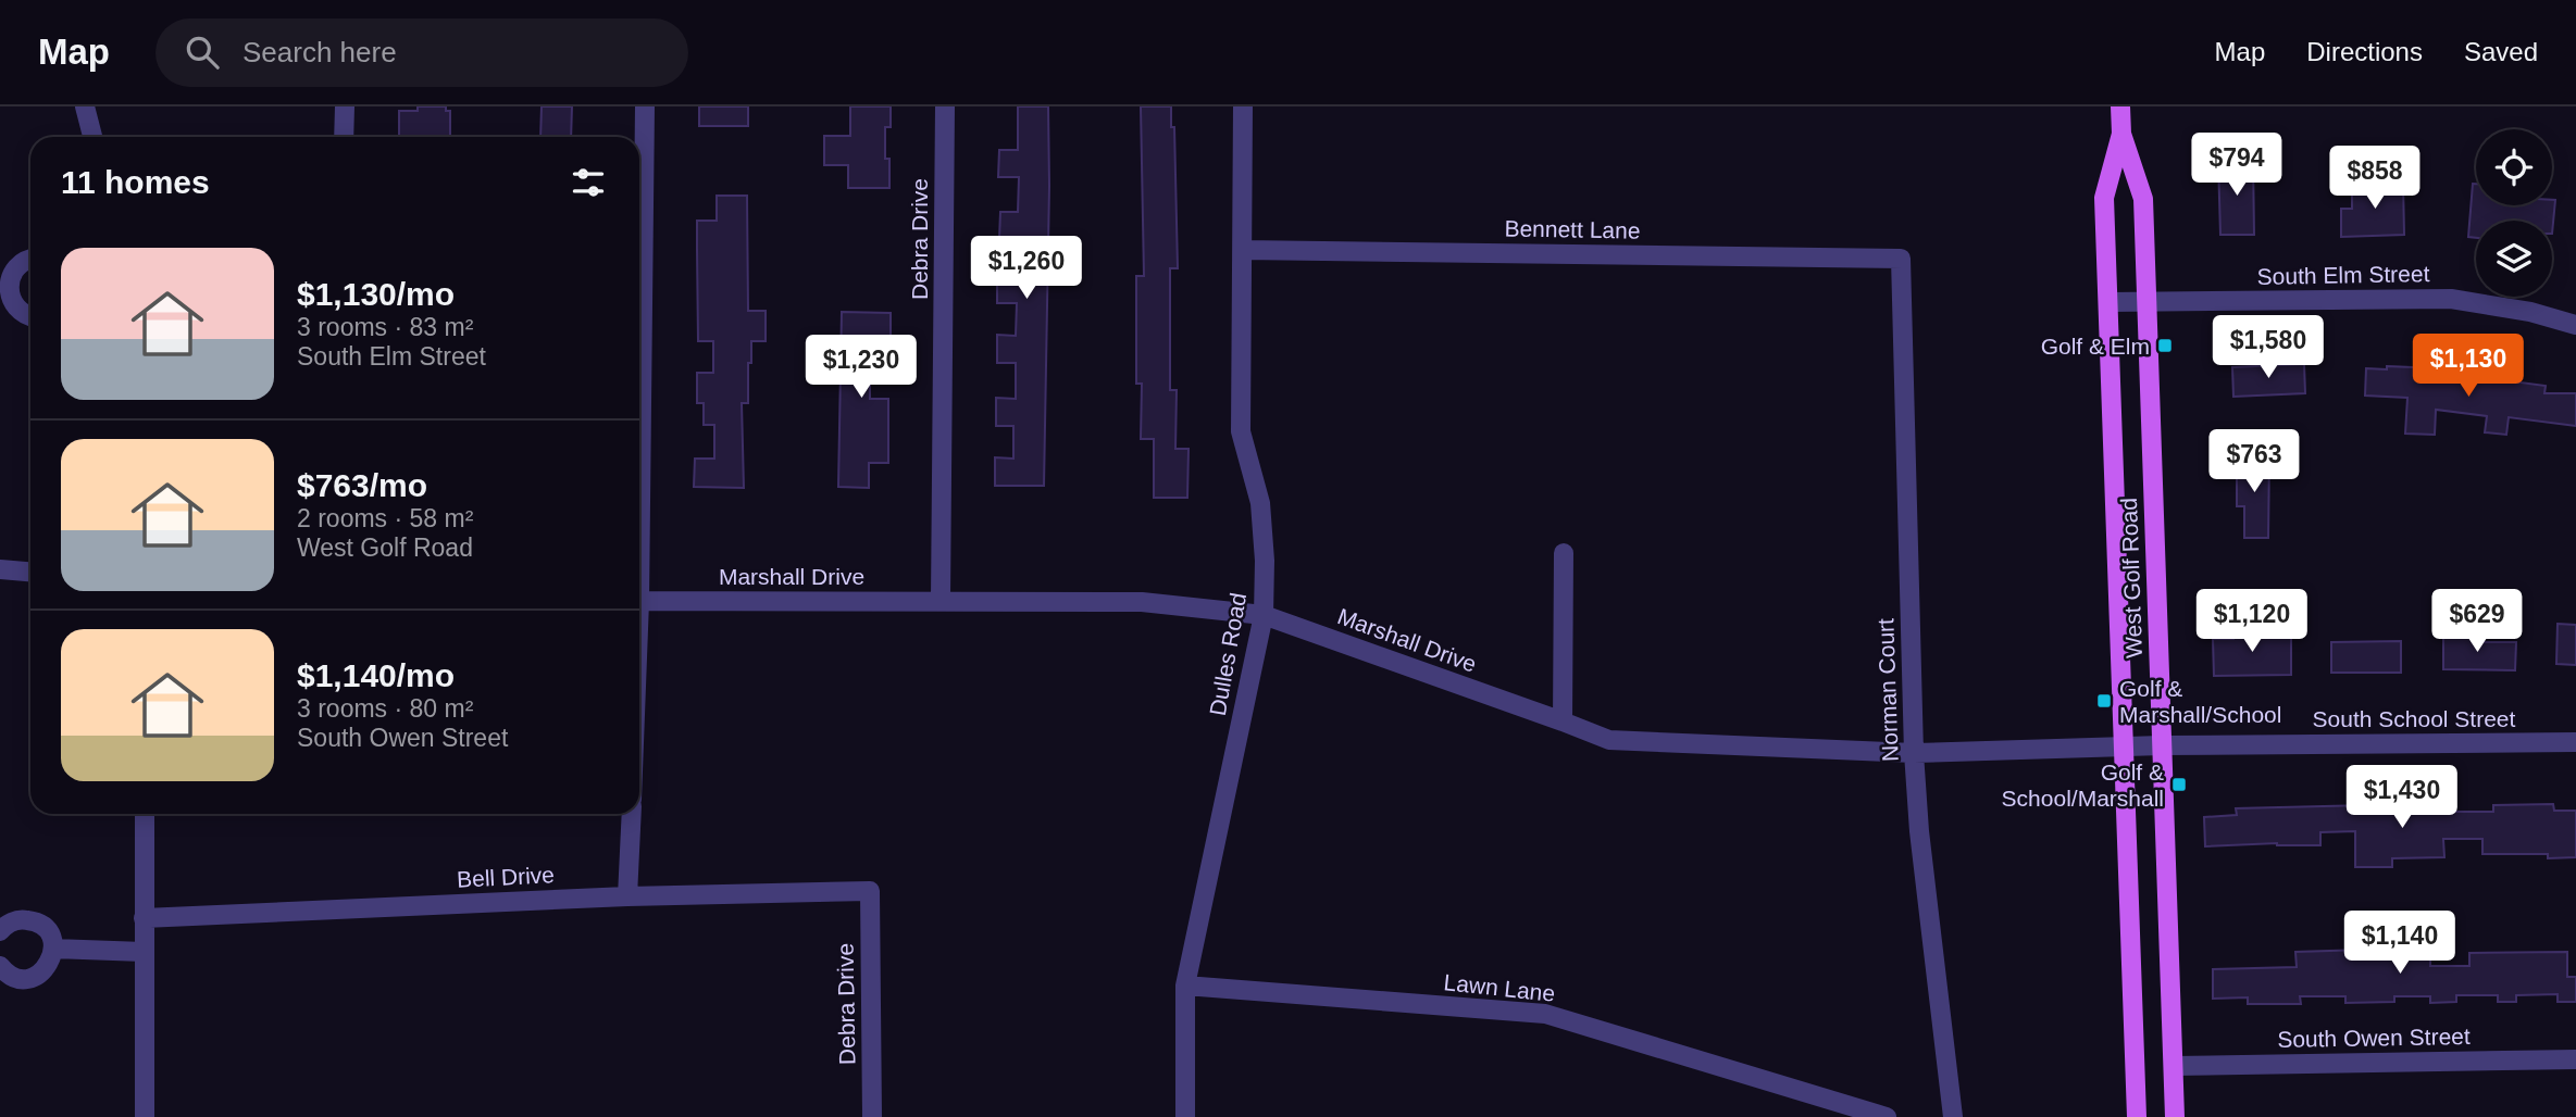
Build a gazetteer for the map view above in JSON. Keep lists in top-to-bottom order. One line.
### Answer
{"streets":{"main road":["West Golf Road"],"street":["Bennett Lane","Debra Drive","South Elm Street","Marshall Drive","Dulles Road","Norman Court","South School Street","Bell Drive","Lawn Lane","South Owen Street"]},"crossings":[["Bennett Lane","Dulles Road"],["Bennett Lane","Norman Court"],["Debra Drive","Marshall Drive"],["Debra Drive","Bell Drive"],["South Elm Street","West Golf Road"],["Marshall Drive","West Golf Road"],["Marshall Drive","Dulles Road"],["Marshall Drive","Norman Court"],["Marshall Drive","South School Street"],["West Golf Road","South School Street"],["West Golf Road","South Owen Street"],["Dulles Road","Lawn Lane"]],"places":{"transit":["Golf & Elm","Golf & Marshall/School","Golf & School/Marshall"]},"page":{"header":"Map","search":"Search here","nav":["Map","Directions","Saved"],"price":["$794","$858","$1,260","$1,580","$1,130","$1,230","$763","$1,120","$629","$1,430","$1,140"],"heading":"11 homes","list":[{"name":"$1,130/mo","note":"3 rooms · 83 m² · South Elm Street"},{"name":"$763/mo","note":"2 rooms · 58 m² · West Golf Road"},{"name":"$1,140/mo","note":"3 rooms · 80 m² · South Owen Street"}]}}
